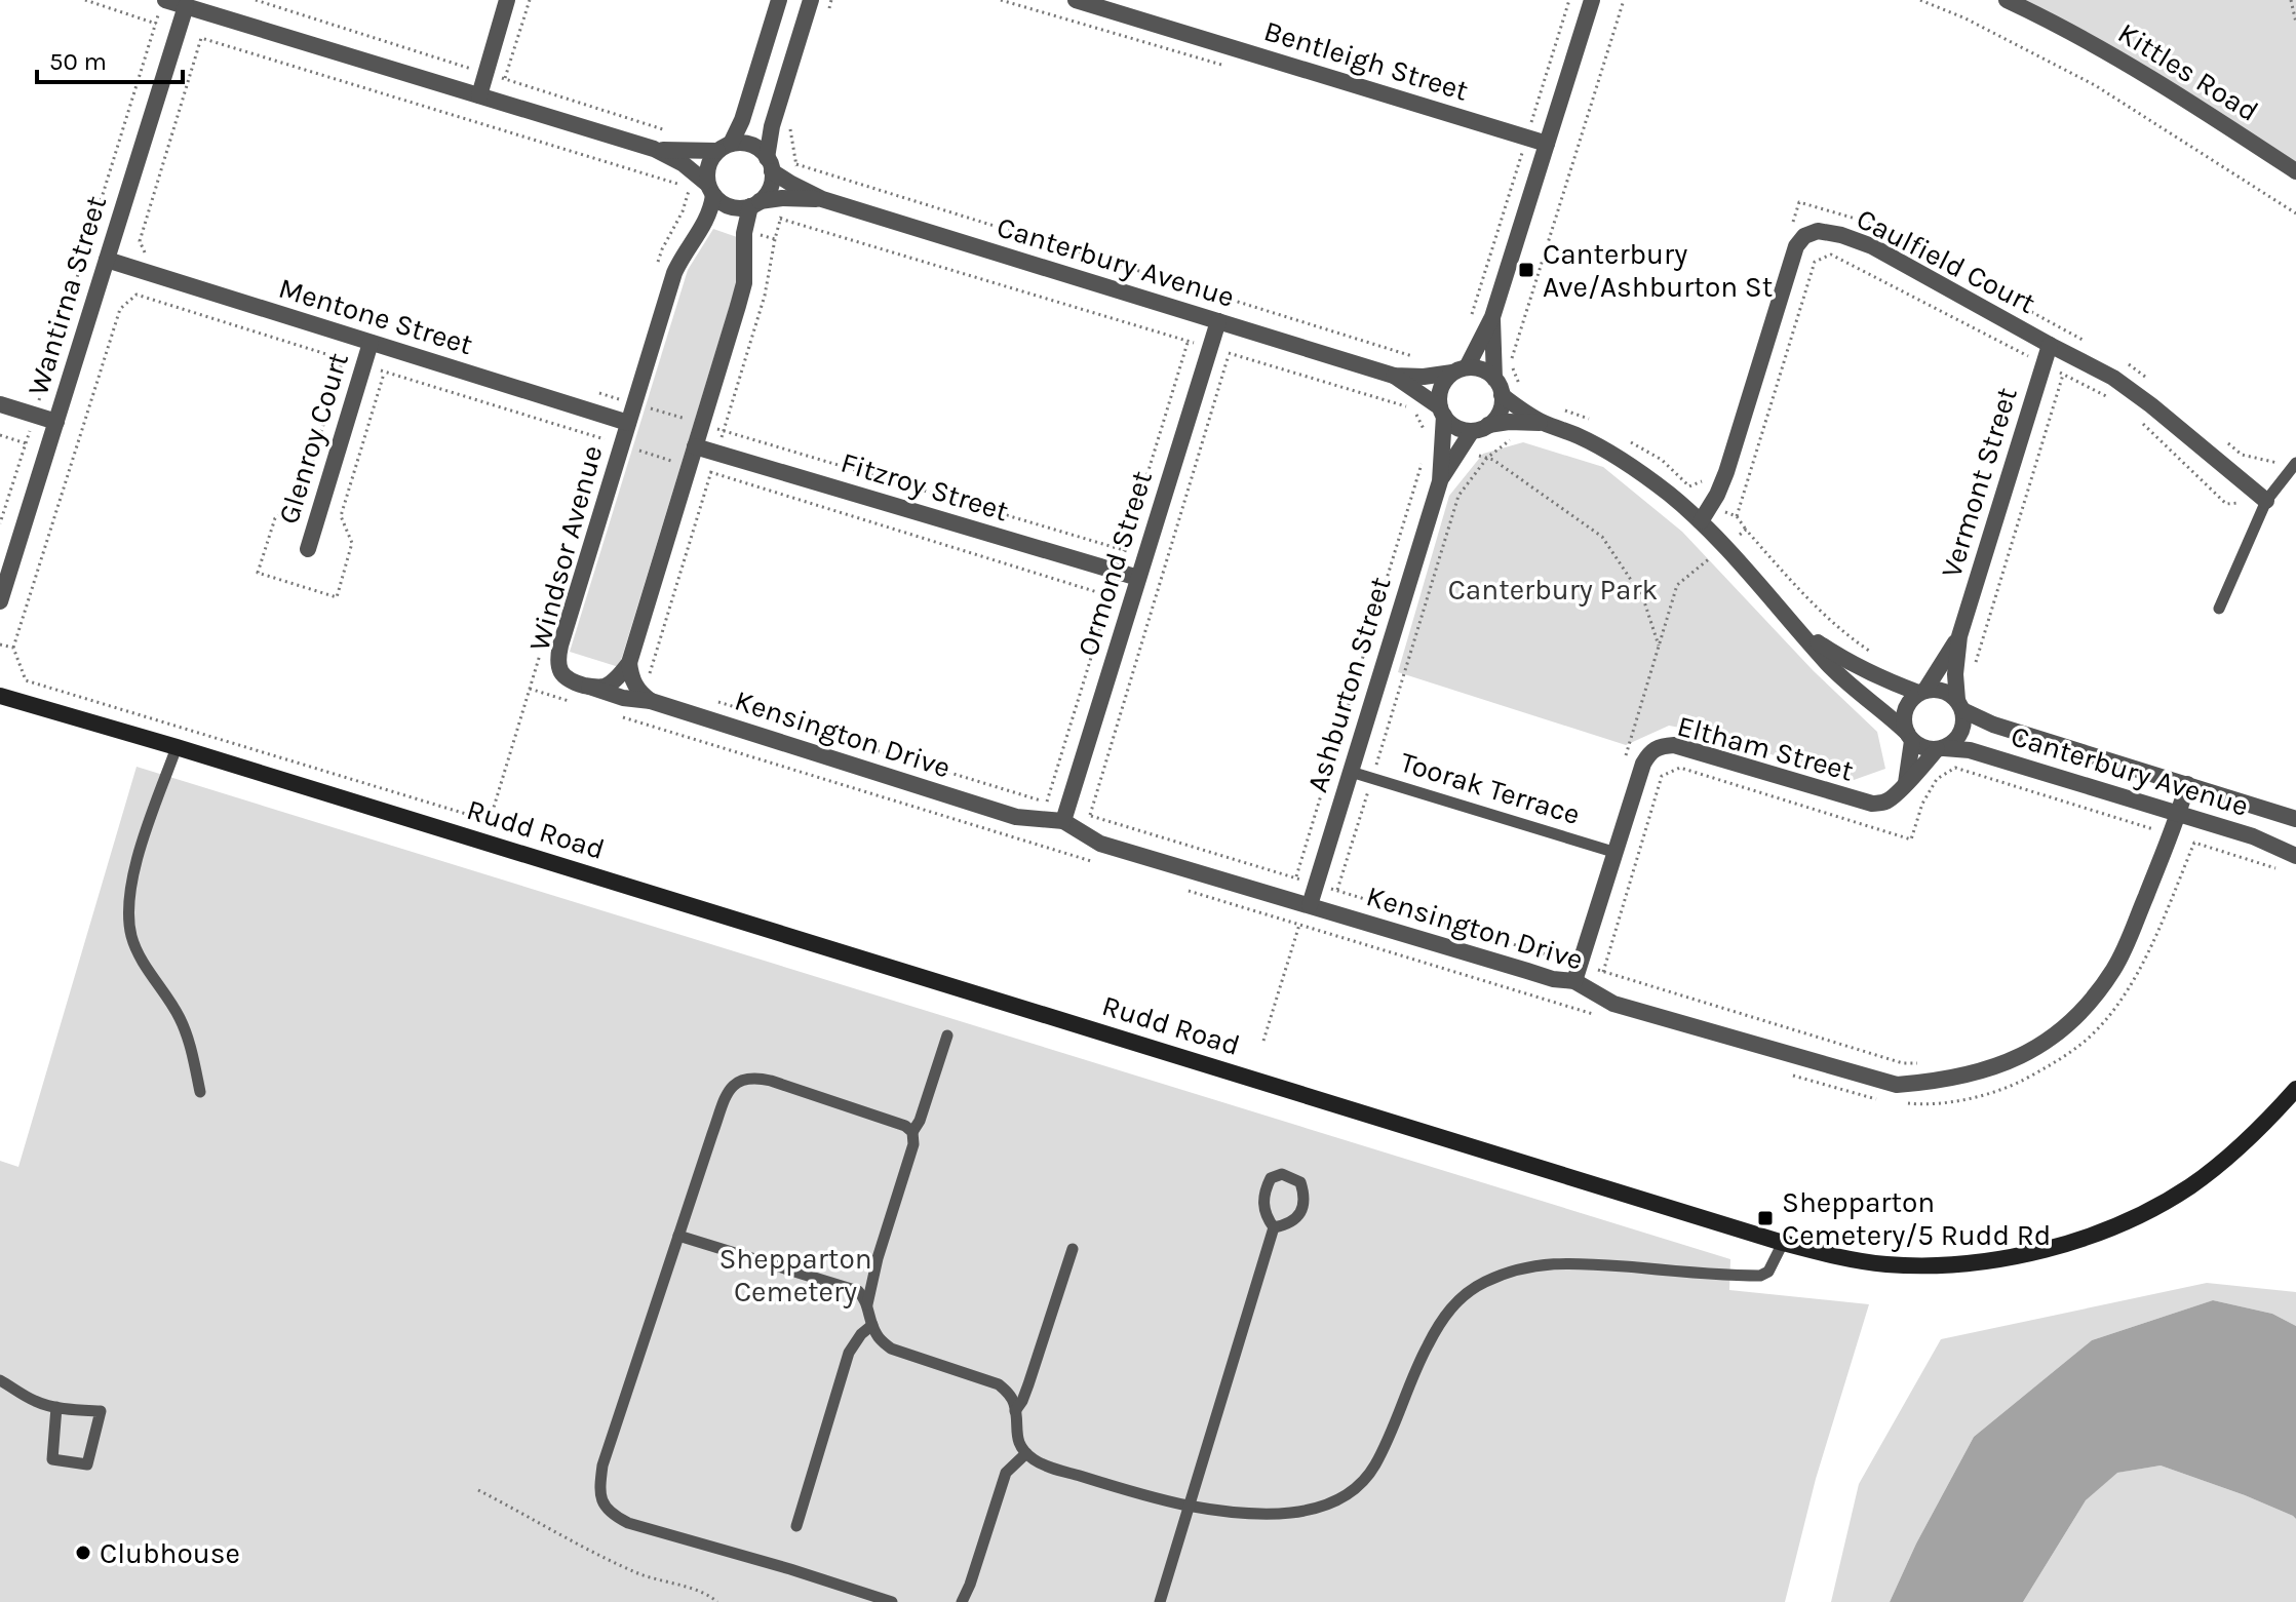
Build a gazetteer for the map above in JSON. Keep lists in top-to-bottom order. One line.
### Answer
{"streets":{"street":["Bentleigh Street","Kittles Road","Caulfield Court","Canterbury Avenue","Wantirna Street","Mentone Street","Glenroy Court","Vermont Street","Fitzroy Street","Windsor Avenue","Ormond Street","Ashburton Street","Kensington Drive","Eltham Street","Rudd Road"],"lane":["Toorak Terrace"]},"crossings":[["Caulfield Court","Vermont Street"],["Canterbury Avenue","Vermont Street"],["Canterbury Avenue","Windsor Avenue"],["Canterbury Avenue","Ormond Street"],["Canterbury Avenue","Ashburton Street"],["Canterbury Avenue","Kensington Drive"],["Wantirna Street","Mentone Street"],["Mentone Street","Glenroy Court"],["Mentone Street","Windsor Avenue"],["Fitzroy Street","Ormond Street"],["Windsor Avenue","Kensington Drive"],["Ormond Street","Kensington Drive"],["Ashburton Street","Kensington Drive"],["Ashburton Street","Toorak Terrace"],["Kensington Drive","Eltham Street"],["Eltham Street","Toorak Terrace"]],"parks":["Canterbury Park","Shepparton Cemetery"],"places":{"transit":["Canterbury Ave/Ashburton St","Shepparton Cemetery/5 Rudd Rd"],"other":["Clubhouse"]},"scale_bar":"50 m"}
